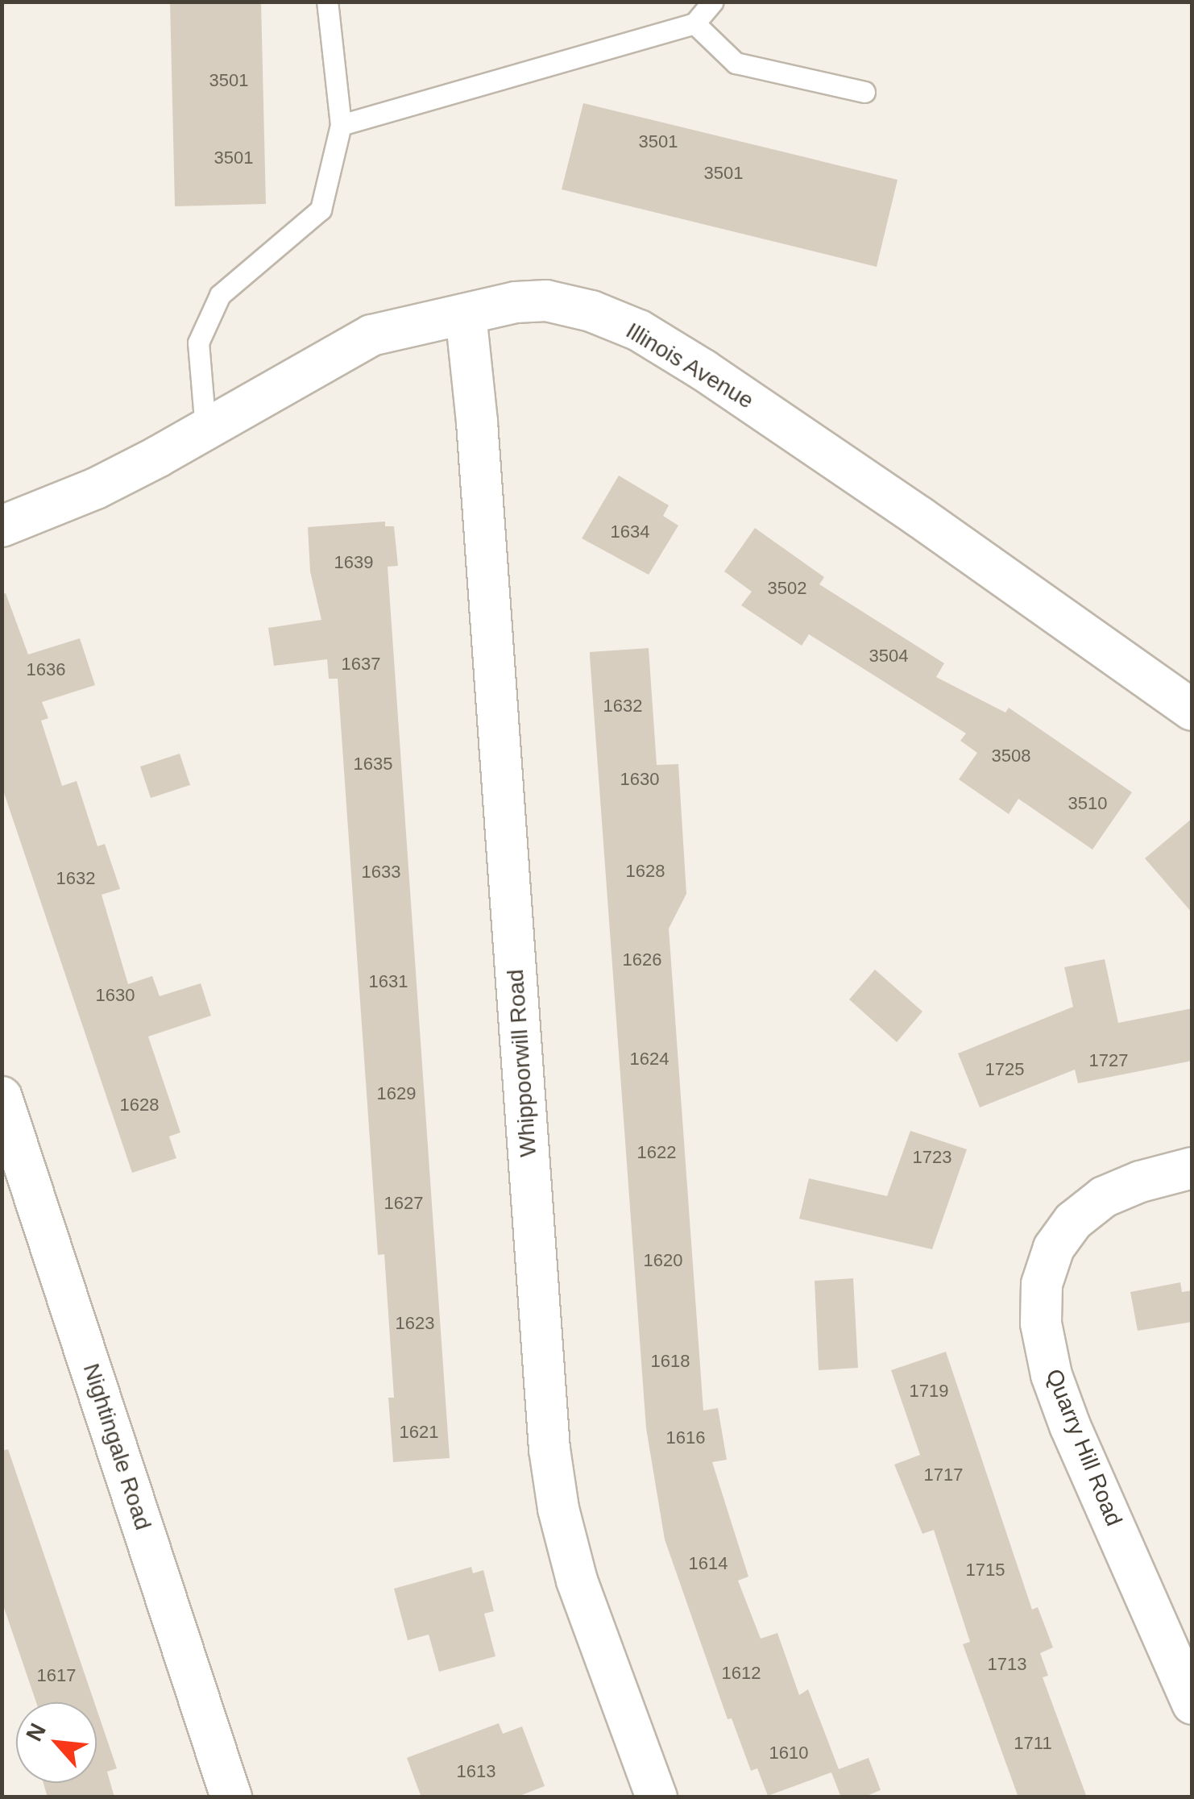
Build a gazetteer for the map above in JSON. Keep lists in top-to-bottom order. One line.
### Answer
{"streets":{"street":["Illinois Avenue","Whippoorwill Road","Nightingale Road","Quarry Hill Road"]},"crossings":[["Illinois Avenue","Whippoorwill Road"]],"house_numbers":["3501","3501","3501","3501","1634","1639","3502","3504","1637","1636","1632","3508","1635","1630","3510","1628","1633","1632","1626","1631","1630","1624","1727","1725","1629","1628","1622","1723","1627","1620","1623","1618","1719","1621","1616","1717","1614","1715","1713","1612","1617","1711","1610","1613"],"north":"top left"}
